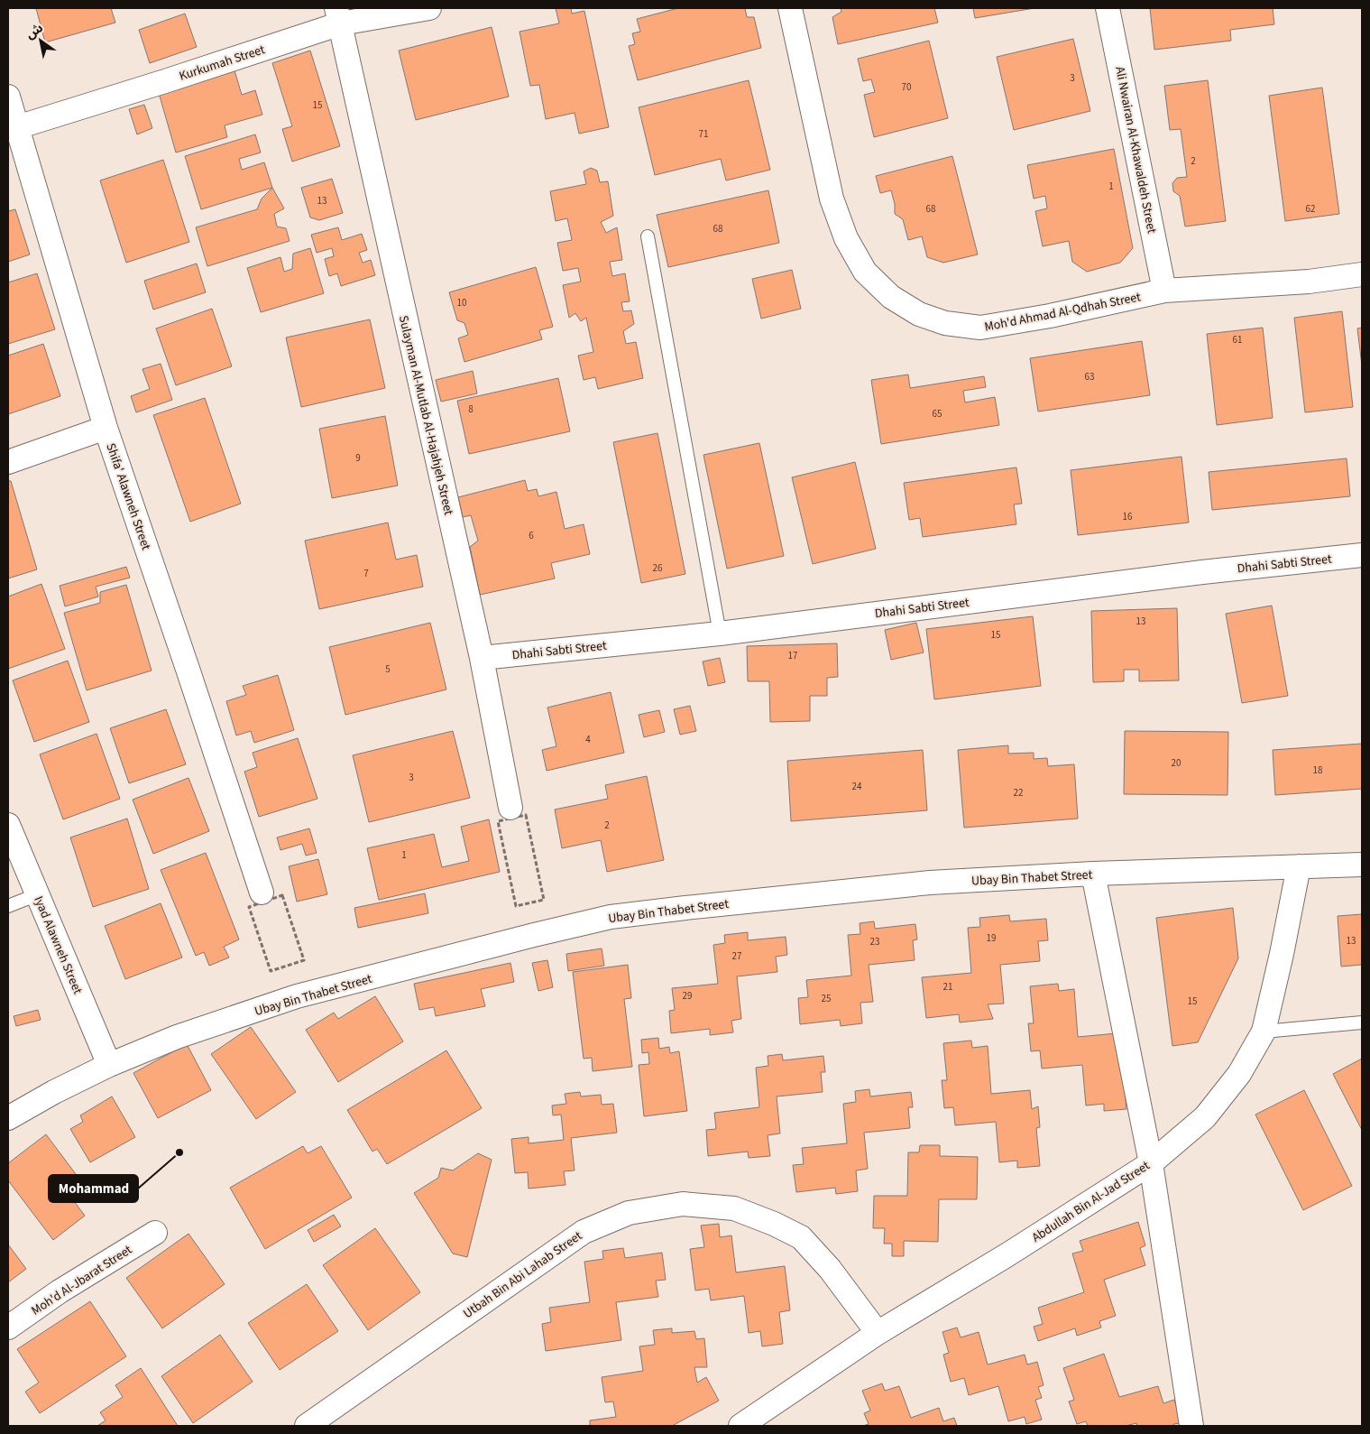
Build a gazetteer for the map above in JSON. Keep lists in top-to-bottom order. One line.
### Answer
{"streets":{"street":["Kurkumah Street","Ali Nwairan Al-Khawaldeh Street","Moh'd Ahmad Al-Qdhah Street","Sulayman Al-Mutlab Al-Hajahjeh Street","Shifa' Alawneh Street","Dhahi Sabti Street","Ubay Bin Thabet Street","Iyad Alawneh Street","Abdullah Bin Al-Jad Street","Utbah Bin Abi Lahab Street","Moh'd Al-Jbarat Street"]},"crossings":[["Kurkumah Street","Sulayman Al-Mutlab Al-Hajahjeh Street"],["Kurkumah Street","Shifa' Alawneh Street"],["Ali Nwairan Al-Khawaldeh Street","Moh'd Ahmad Al-Qdhah Street"],["Sulayman Al-Mutlab Al-Hajahjeh Street","Dhahi Sabti Street"],["Ubay Bin Thabet Street","Iyad Alawneh Street"],["Ubay Bin Thabet Street","Abdullah Bin Al-Jad Street"],["Abdullah Bin Al-Jad Street","Utbah Bin Abi Lahab Street"]],"places":["Mohammad"],"house_numbers":["3","70","15","71","2","1","13","68","62","68","10","61","63","8","65","9","16","6","26","7","13","15","17","5","4","20","18","3","24","22","2","1","19","13","23","27","21","29","25","15"],"north":"top left"}
